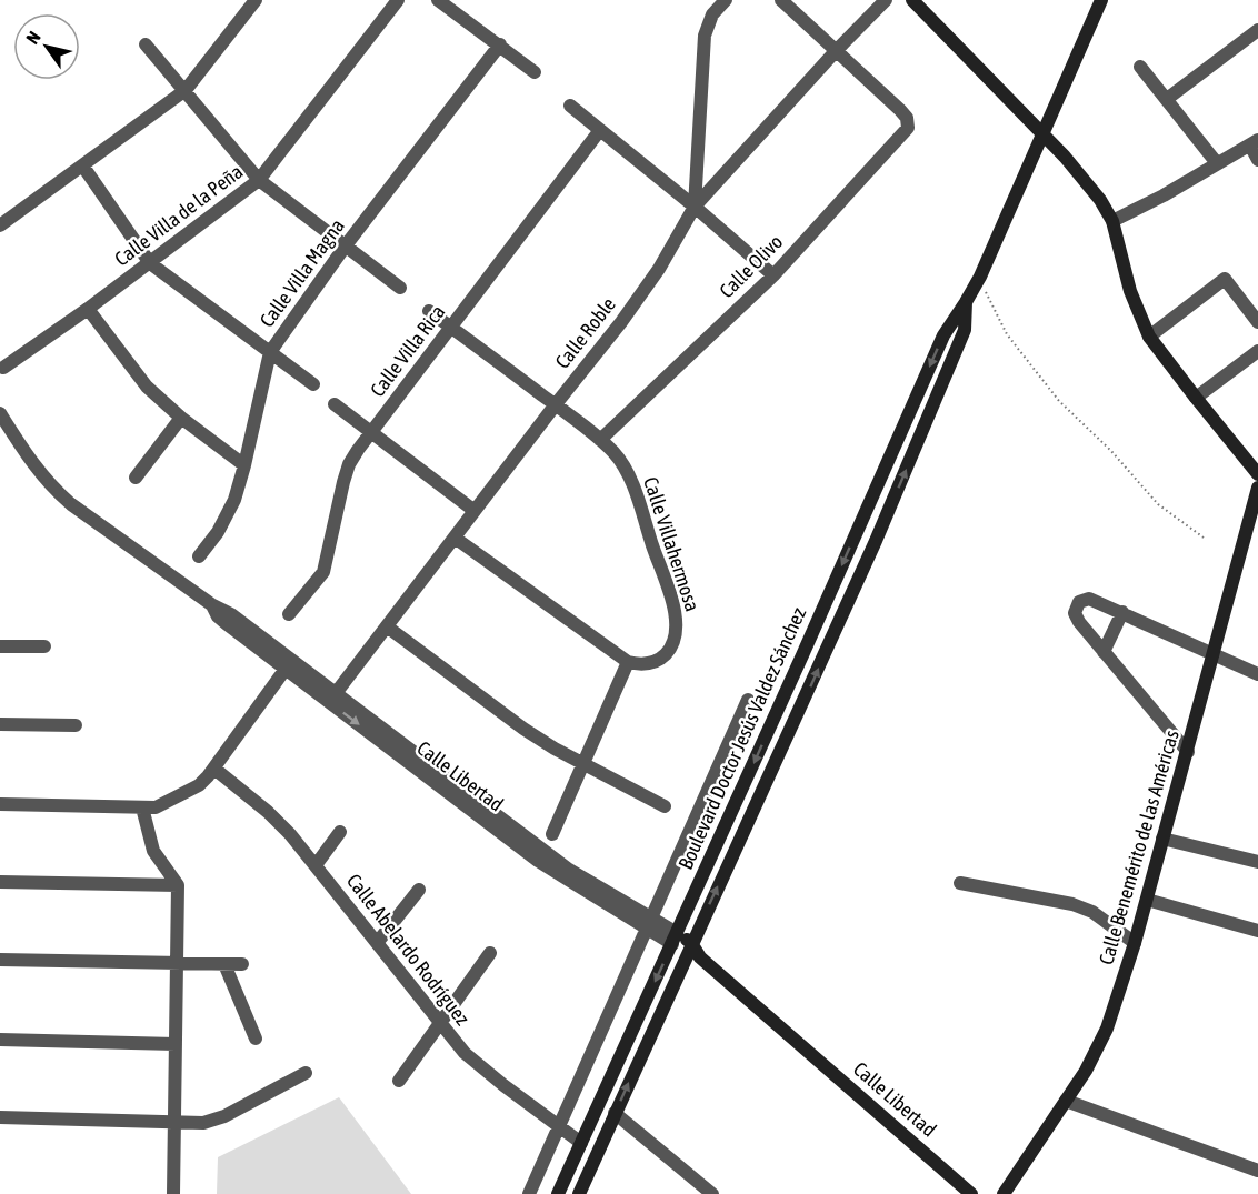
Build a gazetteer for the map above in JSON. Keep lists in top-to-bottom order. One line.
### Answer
{"streets":{"main road":["Boulevard Doctor Jesús Valdez Sánchez","Calle Libertad","Calle Benemérito de las Américas"],"street":["Calle Villa de la Peña","Calle Olivo","Calle Villa Magna","Calle Roble","Calle Villa Rica","Calle Villahermosa","Calle Abelardo Rodríguez"]},"crossings":[["Calle Olivo","Calle Roble"],["Calle Olivo","Calle Villahermosa"],["Calle Roble","Calle Villahermosa"],["Calle Roble","Calle Libertad"],["Calle Villa Rica","Calle Villahermosa"],["Boulevard Doctor Jesús Valdez Sánchez","Calle Libertad"],["Boulevard Doctor Jesús Valdez Sánchez","Calle Abelardo Rodríguez"]],"north":"top left"}
